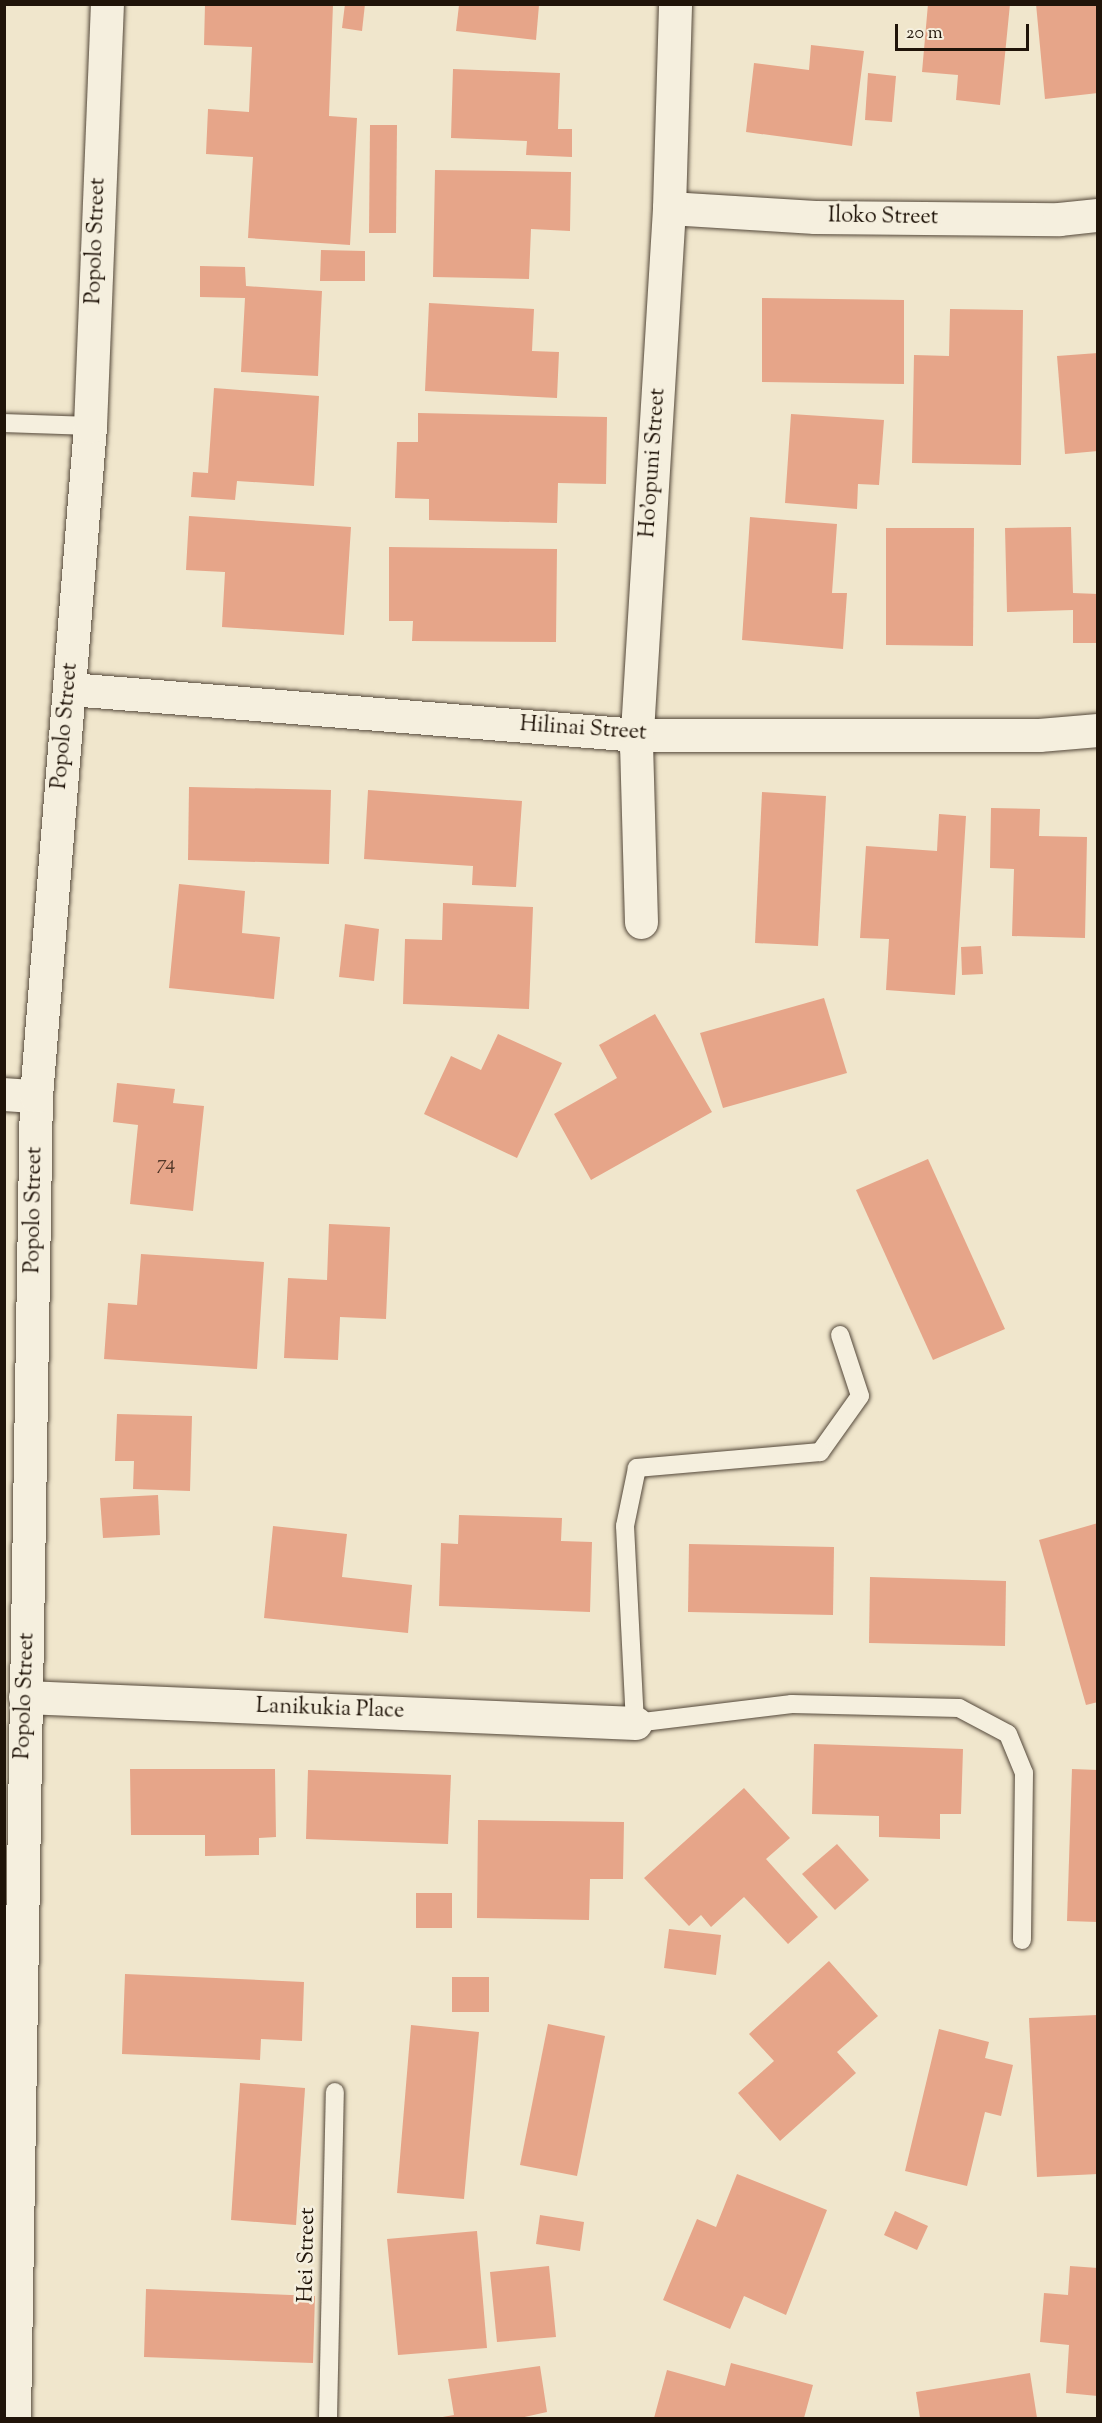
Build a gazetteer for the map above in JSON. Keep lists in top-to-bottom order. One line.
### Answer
{"streets":{"street":["Iloko Street","Popolo Street","Ho'opuni Street","Hilinai Street","Lanikukia Place"],"lane":["Hei Street"]},"crossings":[["Iloko Street","Ho'opuni Street"],["Popolo Street","Hilinai Street"],["Popolo Street","Lanikukia Place"],["Ho'opuni Street","Hilinai Street"]],"house_numbers":["74"],"scale_bar":"20 m"}
